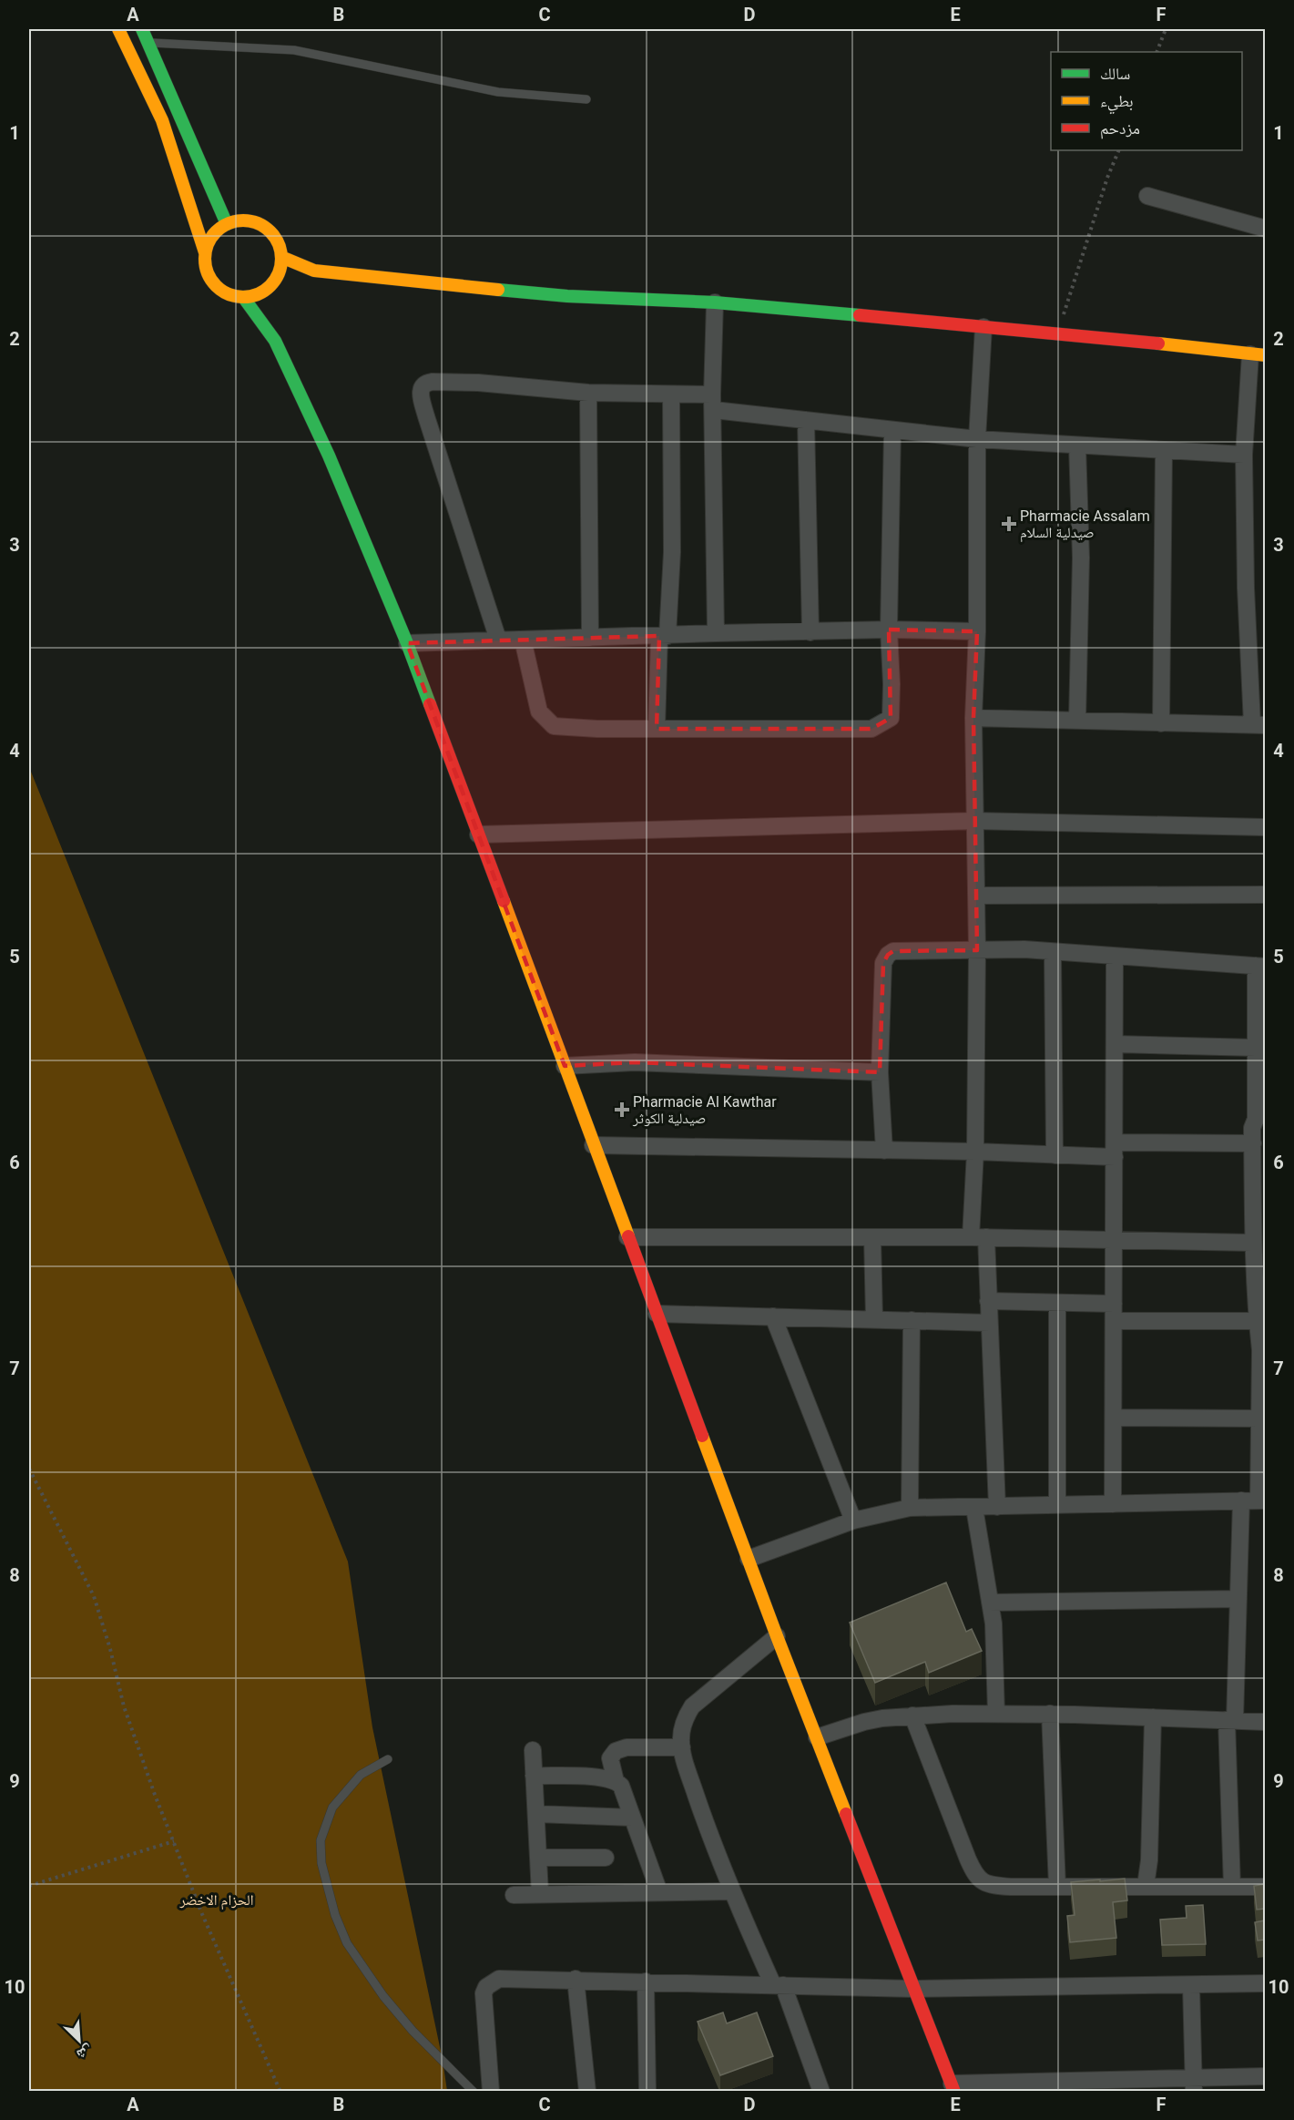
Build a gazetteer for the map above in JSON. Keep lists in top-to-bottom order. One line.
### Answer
{"parks":["الحزام الاخضر"],"places":{"health":["Pharmacie Assalam صيدلية السلام","Pharmacie Al Kawthar صيدلية الكوثر"]},"legend":["سالك","بطيء","مزدحم"],"north":"bottom right","grid":{"columns":["A","B","C","D","E","F"],"rows":["1","2","3","4","5","6","7","8","9","10"]}}
